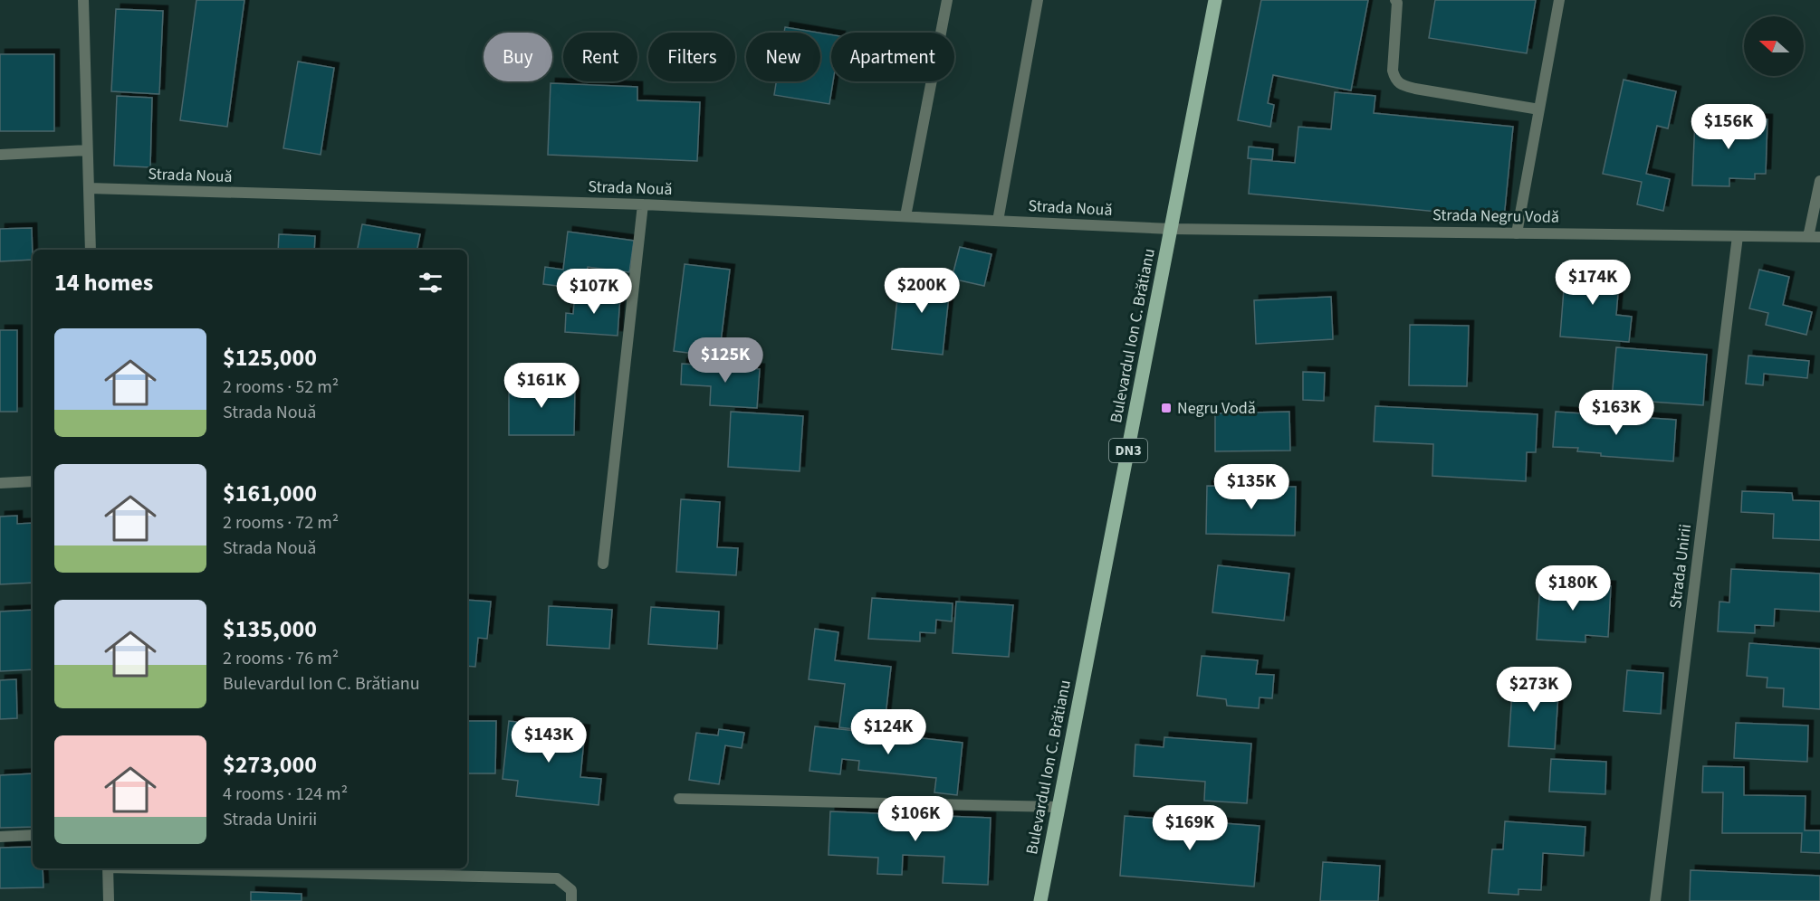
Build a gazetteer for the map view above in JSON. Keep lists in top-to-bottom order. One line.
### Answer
{"streets":{"main road":["Bulevardul Ion C. Brătianu","DN3"],"street":["Strada Nouă","Strada Negru Vodă","Strada Unirii"]},"crossings":[["Strada Nouă","Strada Negru Vodă"],["Strada Nouă","Bulevardul Ion C. Brătianu"],["Strada Negru Vodă","Bulevardul Ion C. Brătianu"],["Strada Negru Vodă","Strada Unirii"]],"places":{"transit":["Negru Vodă"]},"north":"left","page":{"chip":["Buy","Rent","Filters","New","Apartment"],"price":["$156K","$174K","$200K","$107K","$125K","$161K","$163K","$135K","$180K","$273K","$124K","$143K","$106K","$169K"],"heading":"14 homes","list":[{"name":"$125,000","note":"2 rooms · 52 m² · Strada Nouă"},{"name":"$161,000","note":"2 rooms · 72 m² · Strada Nouă"},{"name":"$135,000","note":"2 rooms · 76 m² · Bulevardul Ion C. Brătianu"},{"name":"$273,000","note":"4 rooms · 124 m² · Strada Unirii"}]}}
